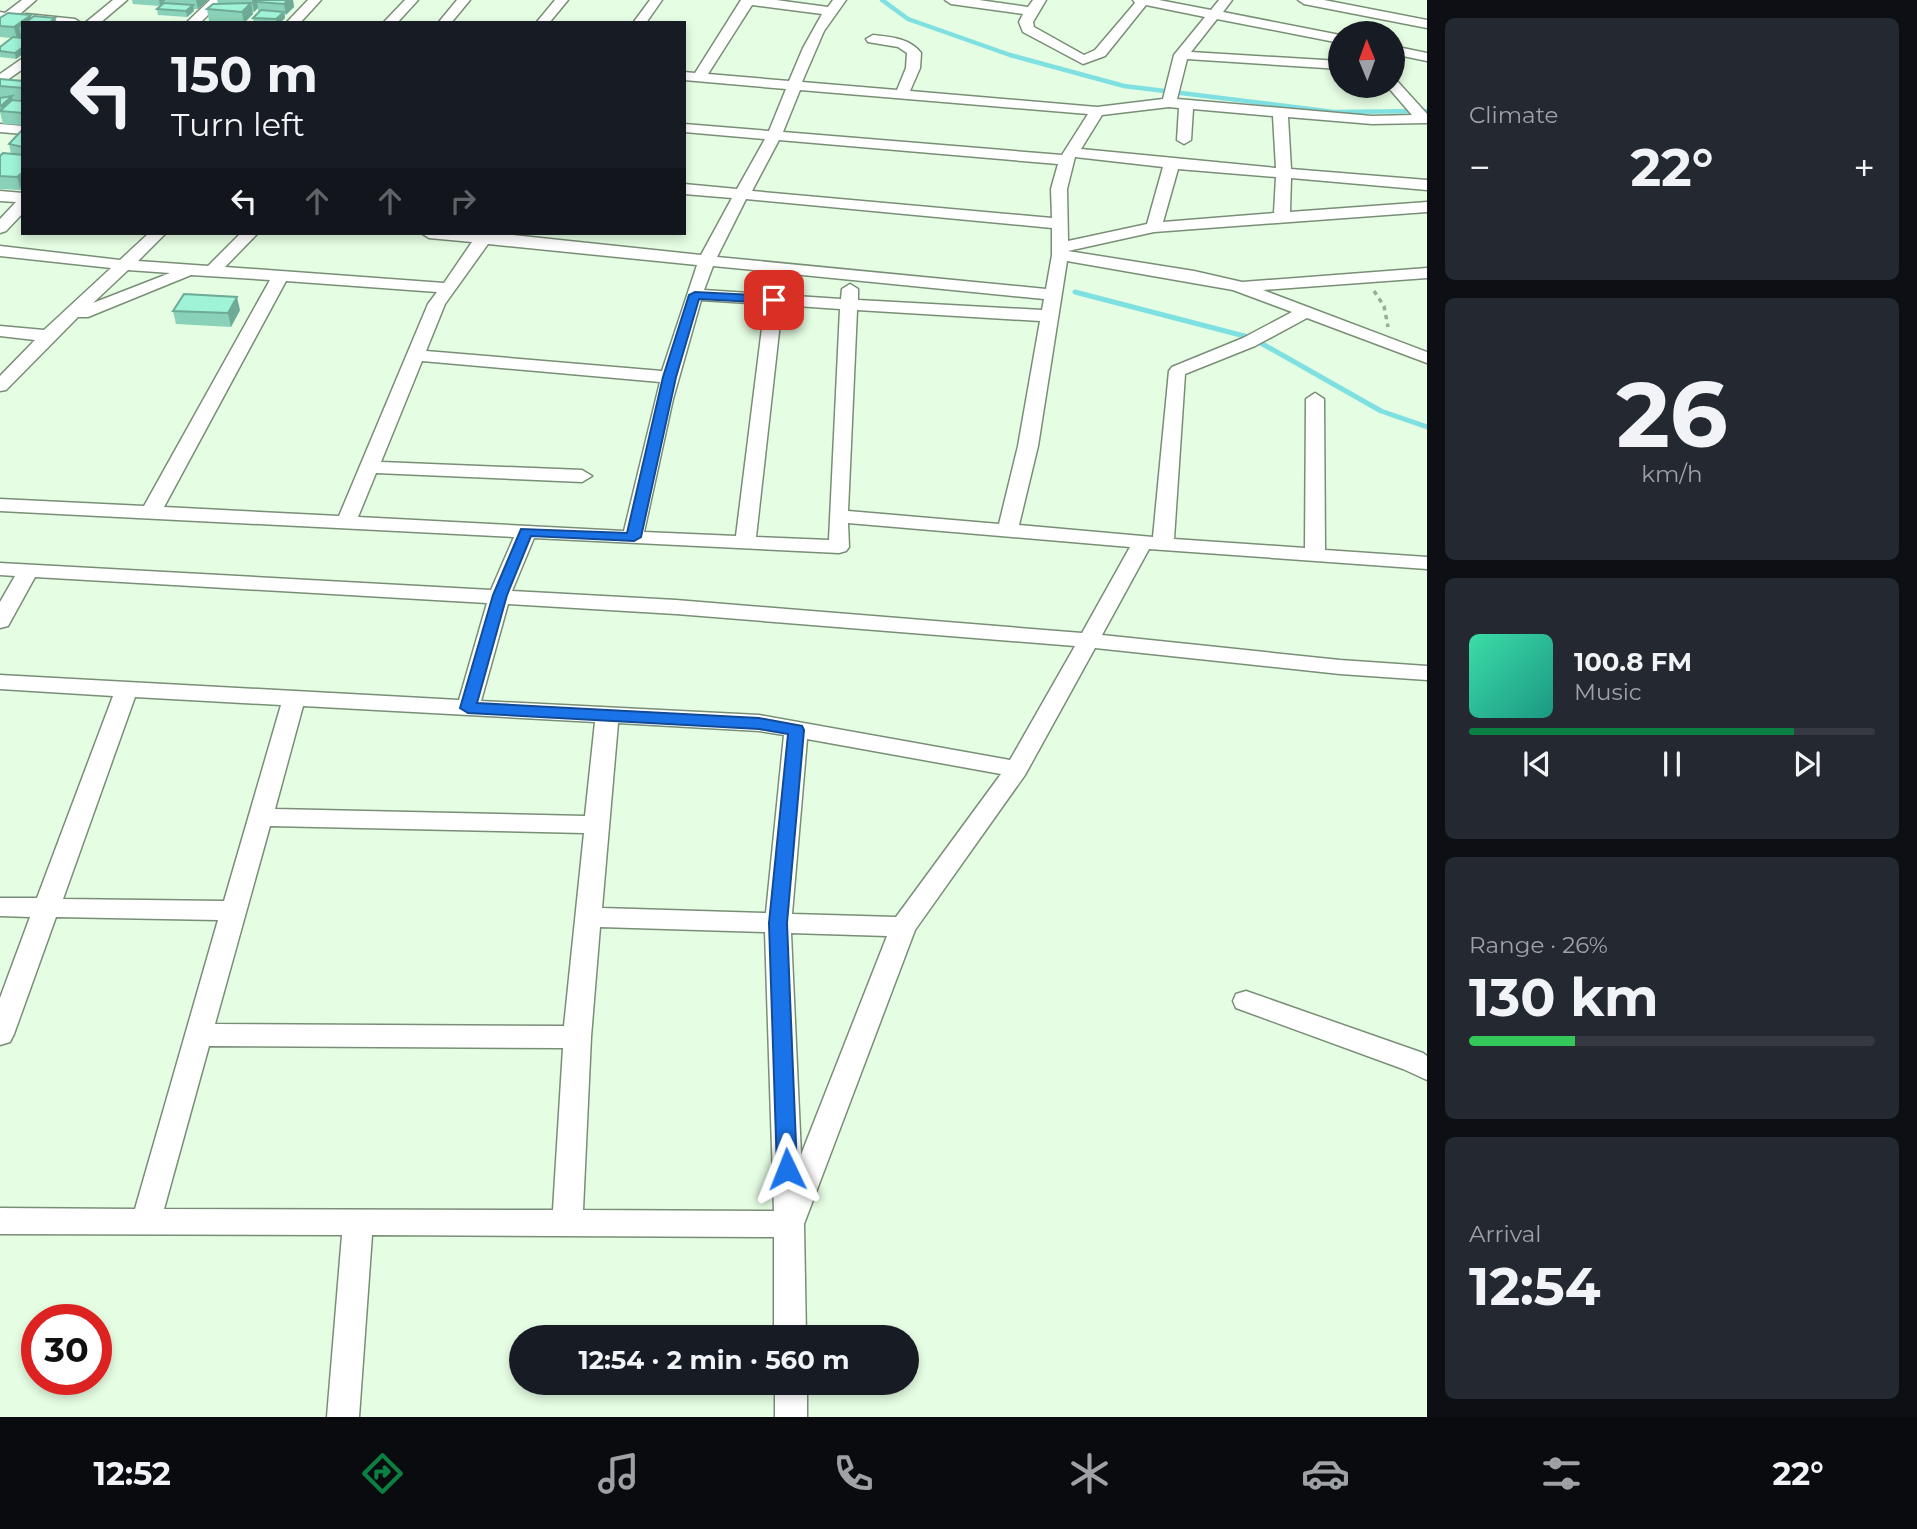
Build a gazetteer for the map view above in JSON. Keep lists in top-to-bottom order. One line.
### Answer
{"north":"top","page":{"tile":["Climate",["26","km/h"],["Range · 26%","130 km"],["Arrival","12:54"]],"turn":["150 m","Turn left"],"heat":["−","22°","+"],"song":["100.8 FM","Music"],"limit":"30","trip":"12:54 · 2 min · 560 m","tabs":["12:52","22°"]}}
